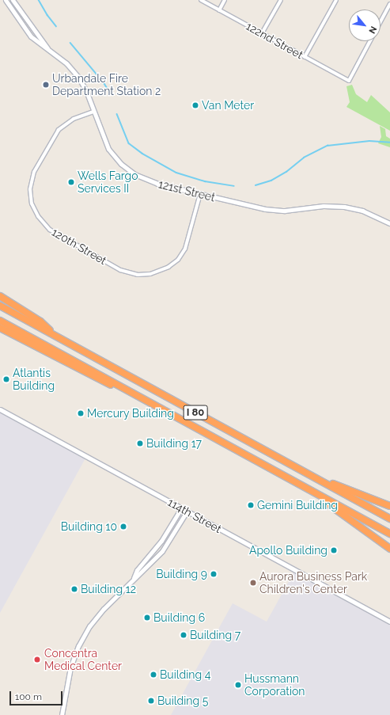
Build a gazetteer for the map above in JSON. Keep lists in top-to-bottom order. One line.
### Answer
{"streets":{"highway":["I 80"],"street":["122nd Street","121st Street","120th Street","114th Street"]},"crossings":[["121st Street","120th Street"]],"places":["Urbandale Fire Department Station 2","Van Meter","Wells Fargo Services II","Atlantis Building","Mercury Building","Building 17","Gemini Building","Building 10","Apollo Building","Building 9","Aurora Business Park Children's Center","Building 12","Building 6","Building 7","Concentra Medical Center","Building 4","Hussmann Corporation","Building 5"],"scale_bar":"100 m","north":"bottom right"}
